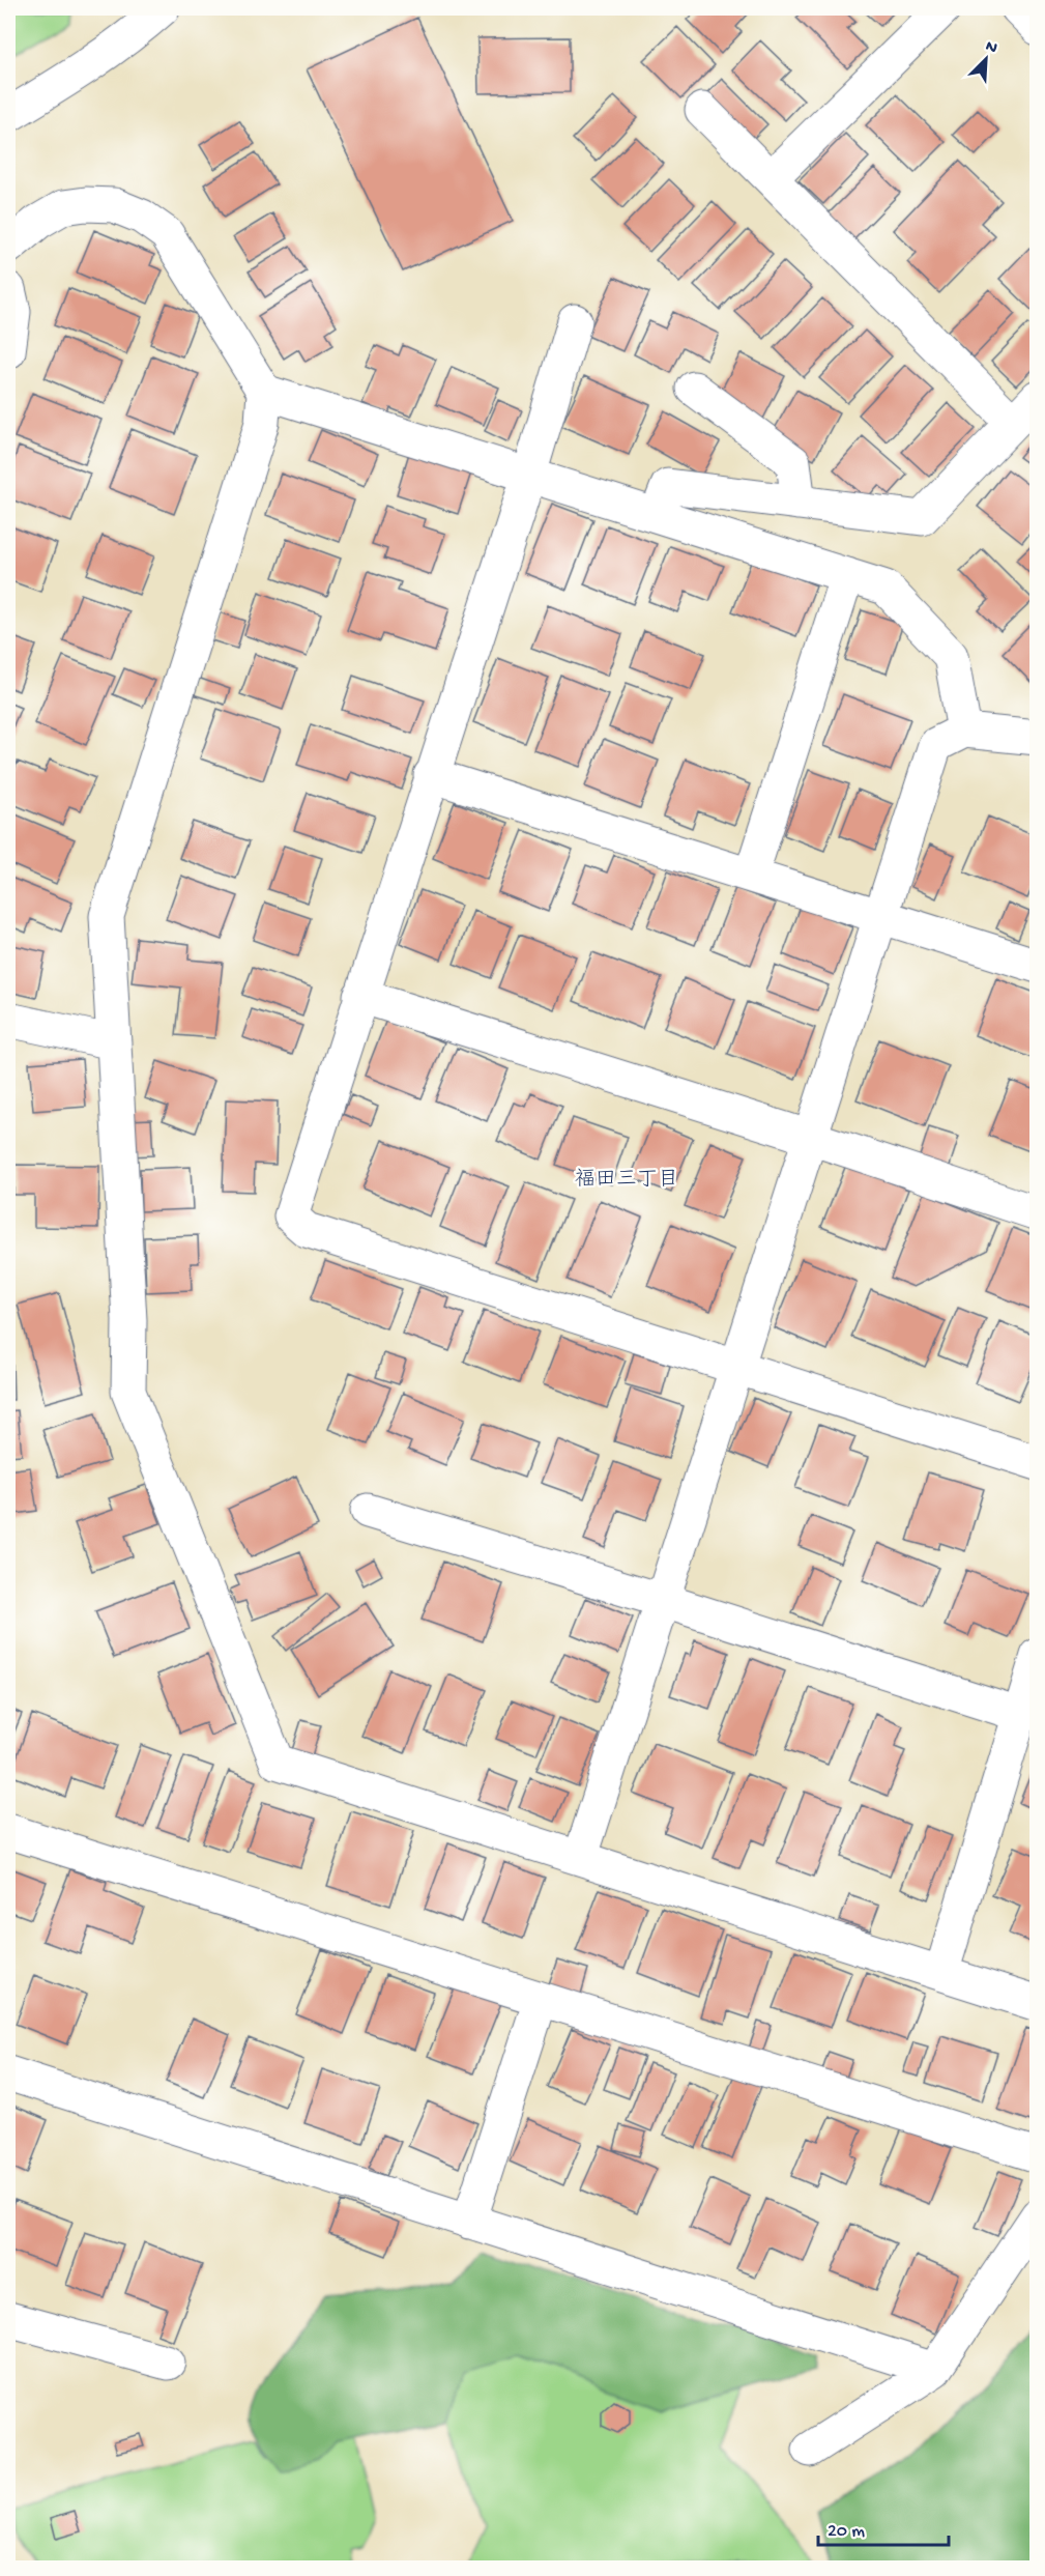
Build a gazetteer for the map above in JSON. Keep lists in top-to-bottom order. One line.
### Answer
{"districts":["福田三丁目"],"scale_bar":"20 m","north":"top right"}
